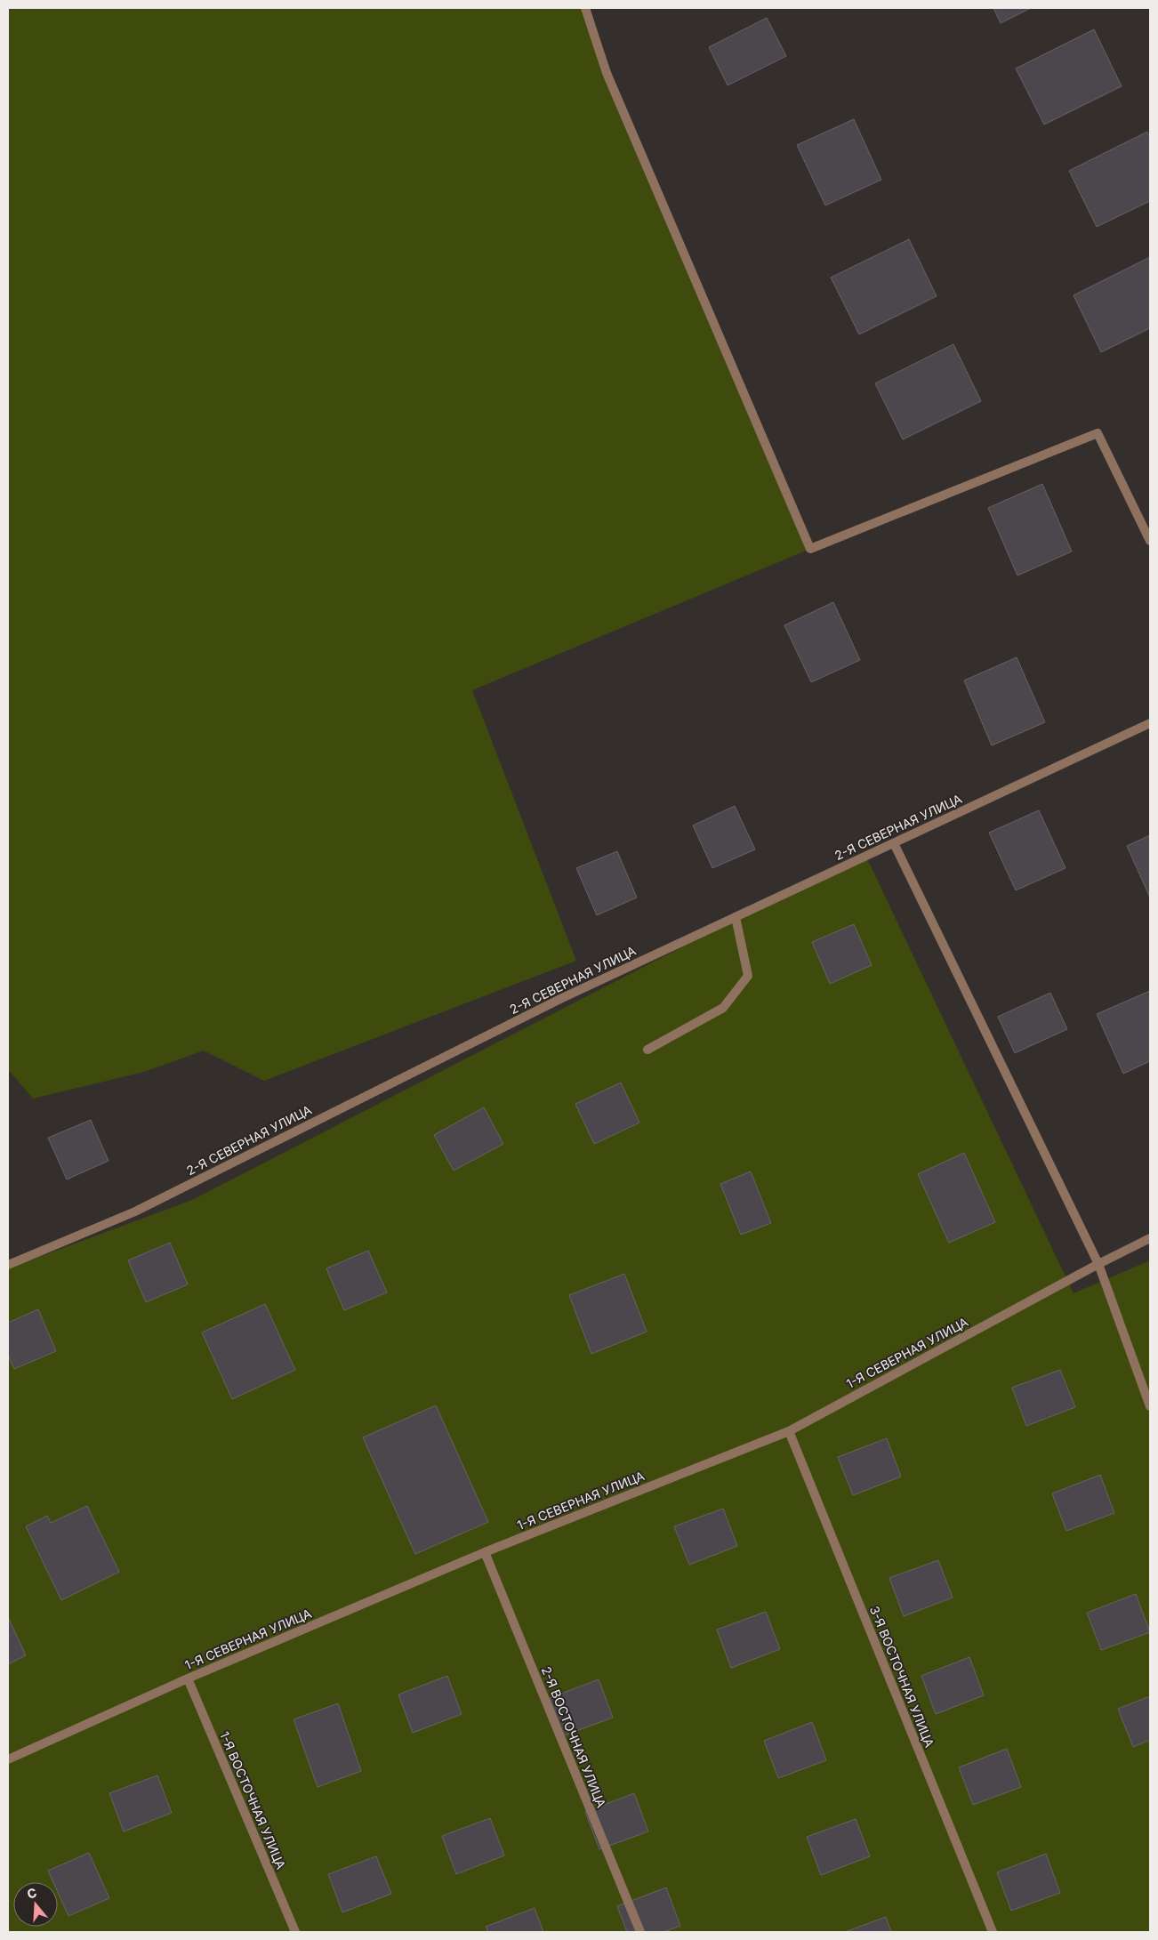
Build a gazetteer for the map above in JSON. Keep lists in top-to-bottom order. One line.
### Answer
{"streets":{"street":["2-Я СЕВЕРНАЯ УЛИЦА","1-Я СЕВЕРНАЯ УЛИЦА","3-Я ВОСТОЧНАЯ УЛИЦА","2-Я ВОСТОЧНАЯ УЛИЦА","1-Я ВОСТОЧНАЯ УЛИЦА"]},"crossings":[["1-Я СЕВЕРНАЯ УЛИЦА","3-Я ВОСТОЧНАЯ УЛИЦА"],["1-Я СЕВЕРНАЯ УЛИЦА","2-Я ВОСТОЧНАЯ УЛИЦА"],["1-Я СЕВЕРНАЯ УЛИЦА","1-Я ВОСТОЧНАЯ УЛИЦА"]],"north":"top"}
